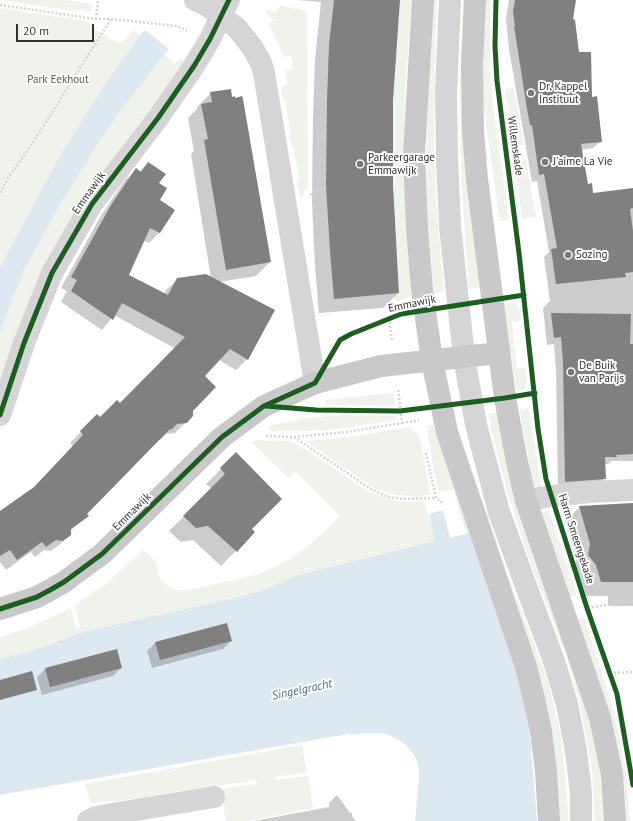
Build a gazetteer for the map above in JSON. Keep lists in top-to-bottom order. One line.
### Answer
{"streets":{"main road":["Emmawijk"],"path":["Harm Smeengekade"],"cycle path":["Willemskade"]},"water":["Singelgracht"],"parks":["Park Eekhout"],"places":["Dr. Kappel Instituut","J'aime La Vie","Parkeergarage Emmawijk","Sozing","De Buik van Parijs"],"scale_bar":"20 m"}
